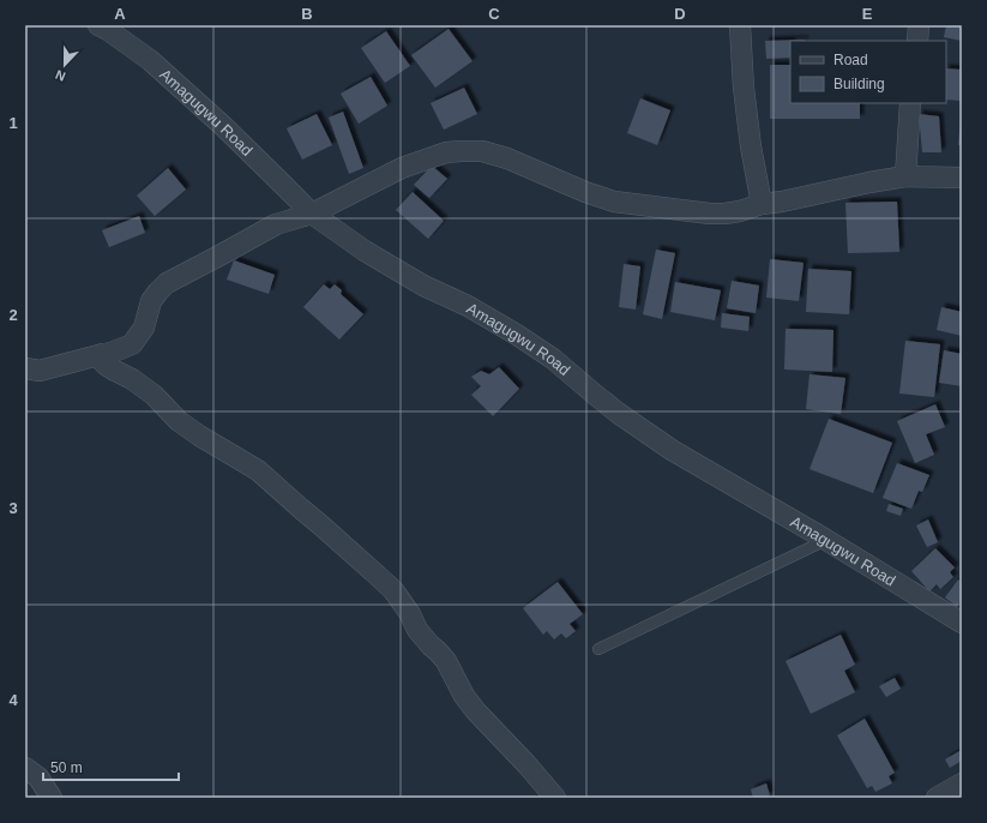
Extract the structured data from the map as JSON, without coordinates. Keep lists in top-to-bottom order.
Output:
{
  "streets": {
    "street": ["Amagugwu Road"]
  },
  "legend": ["Road", "Building"],
  "scale_bar": "50 m",
  "north": "bottom",
  "grid": {
    "columns": [
      "A",
      "B",
      "C",
      "D",
      "E"
    ],
    "rows": [
      "1",
      "2",
      "3",
      "4"
    ]
  }
}
